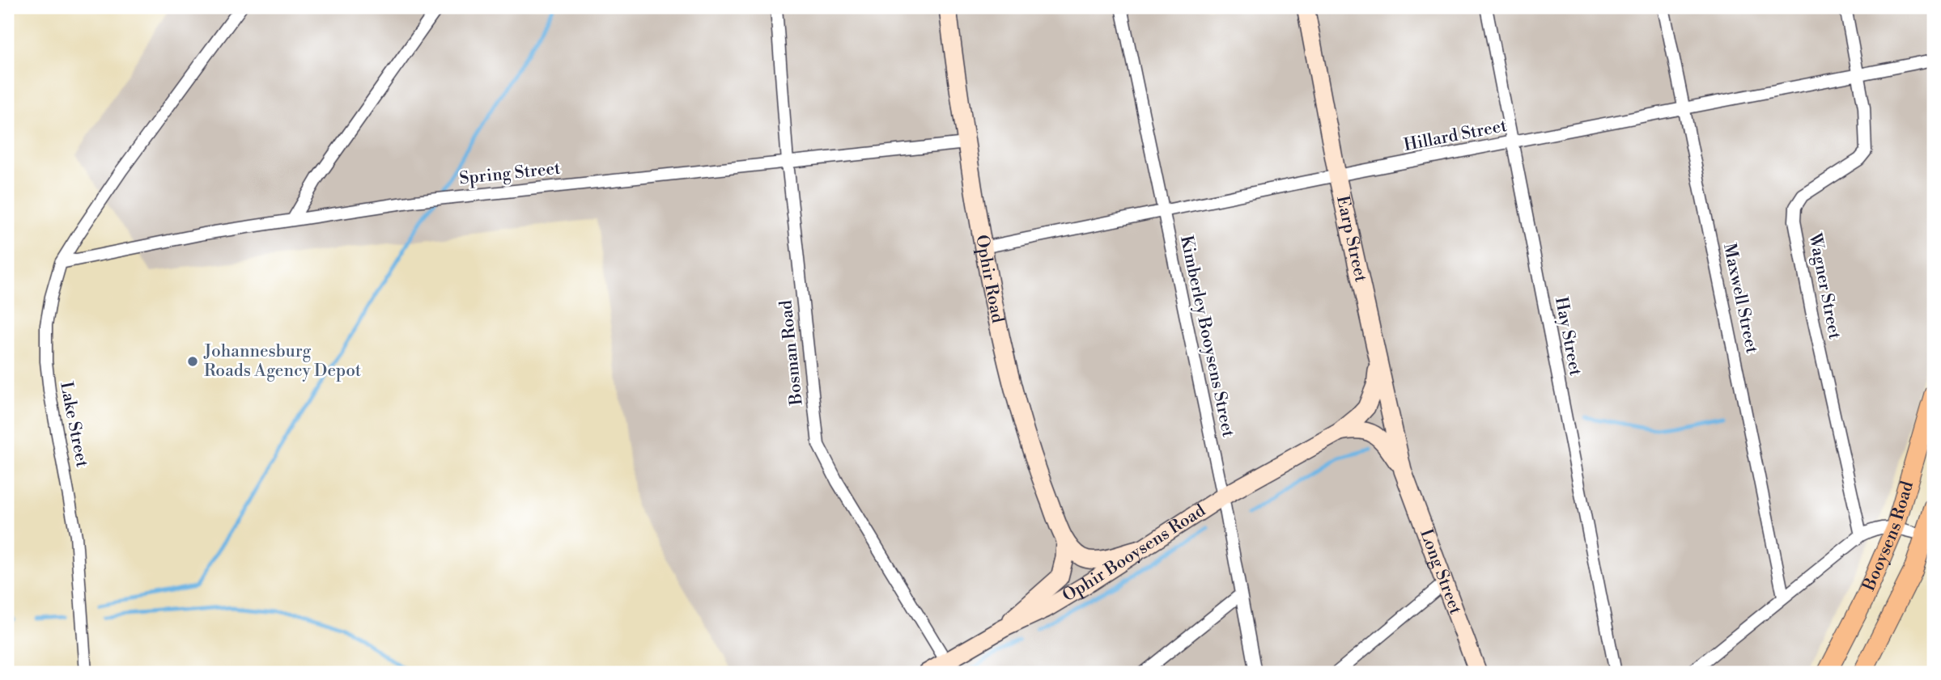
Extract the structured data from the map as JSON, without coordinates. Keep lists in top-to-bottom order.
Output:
{
  "streets": {
    "main road": ["Booysens Road"],
    "street": [
      "Hillard Street",
      "Spring Street",
      "Earp Street",
      "Ophir Road",
      "Wagner Street",
      "Maxwell Street",
      "Kimberley Booysens Street",
      "Hay Street",
      "Bosman Road",
      "Lake Street",
      "Ophir Booysens Road",
      "Long Street"
    ]
  },
  "crossings": [
    ["Hillard Street", "Earp Street"],
    ["Hillard Street", "Ophir Road"],
    ["Hillard Street", "Wagner Street"],
    ["Hillard Street", "Maxwell Street"],
    ["Hillard Street", "Kimberley Booysens Street"],
    ["Hillard Street", "Hay Street"],
    ["Spring Street", "Ophir Road"],
    ["Spring Street", "Bosman Road"],
    ["Spring Street", "Lake Street"],
    ["Earp Street", "Ophir Booysens Road"],
    ["Earp Street", "Long Street"],
    ["Kimberley Booysens Street", "Ophir Booysens Road"],
    ["Bosman Road", "Ophir Booysens Road"]
  ],
  "places": ["Johannesburg Roads Agency Depot"]
}
